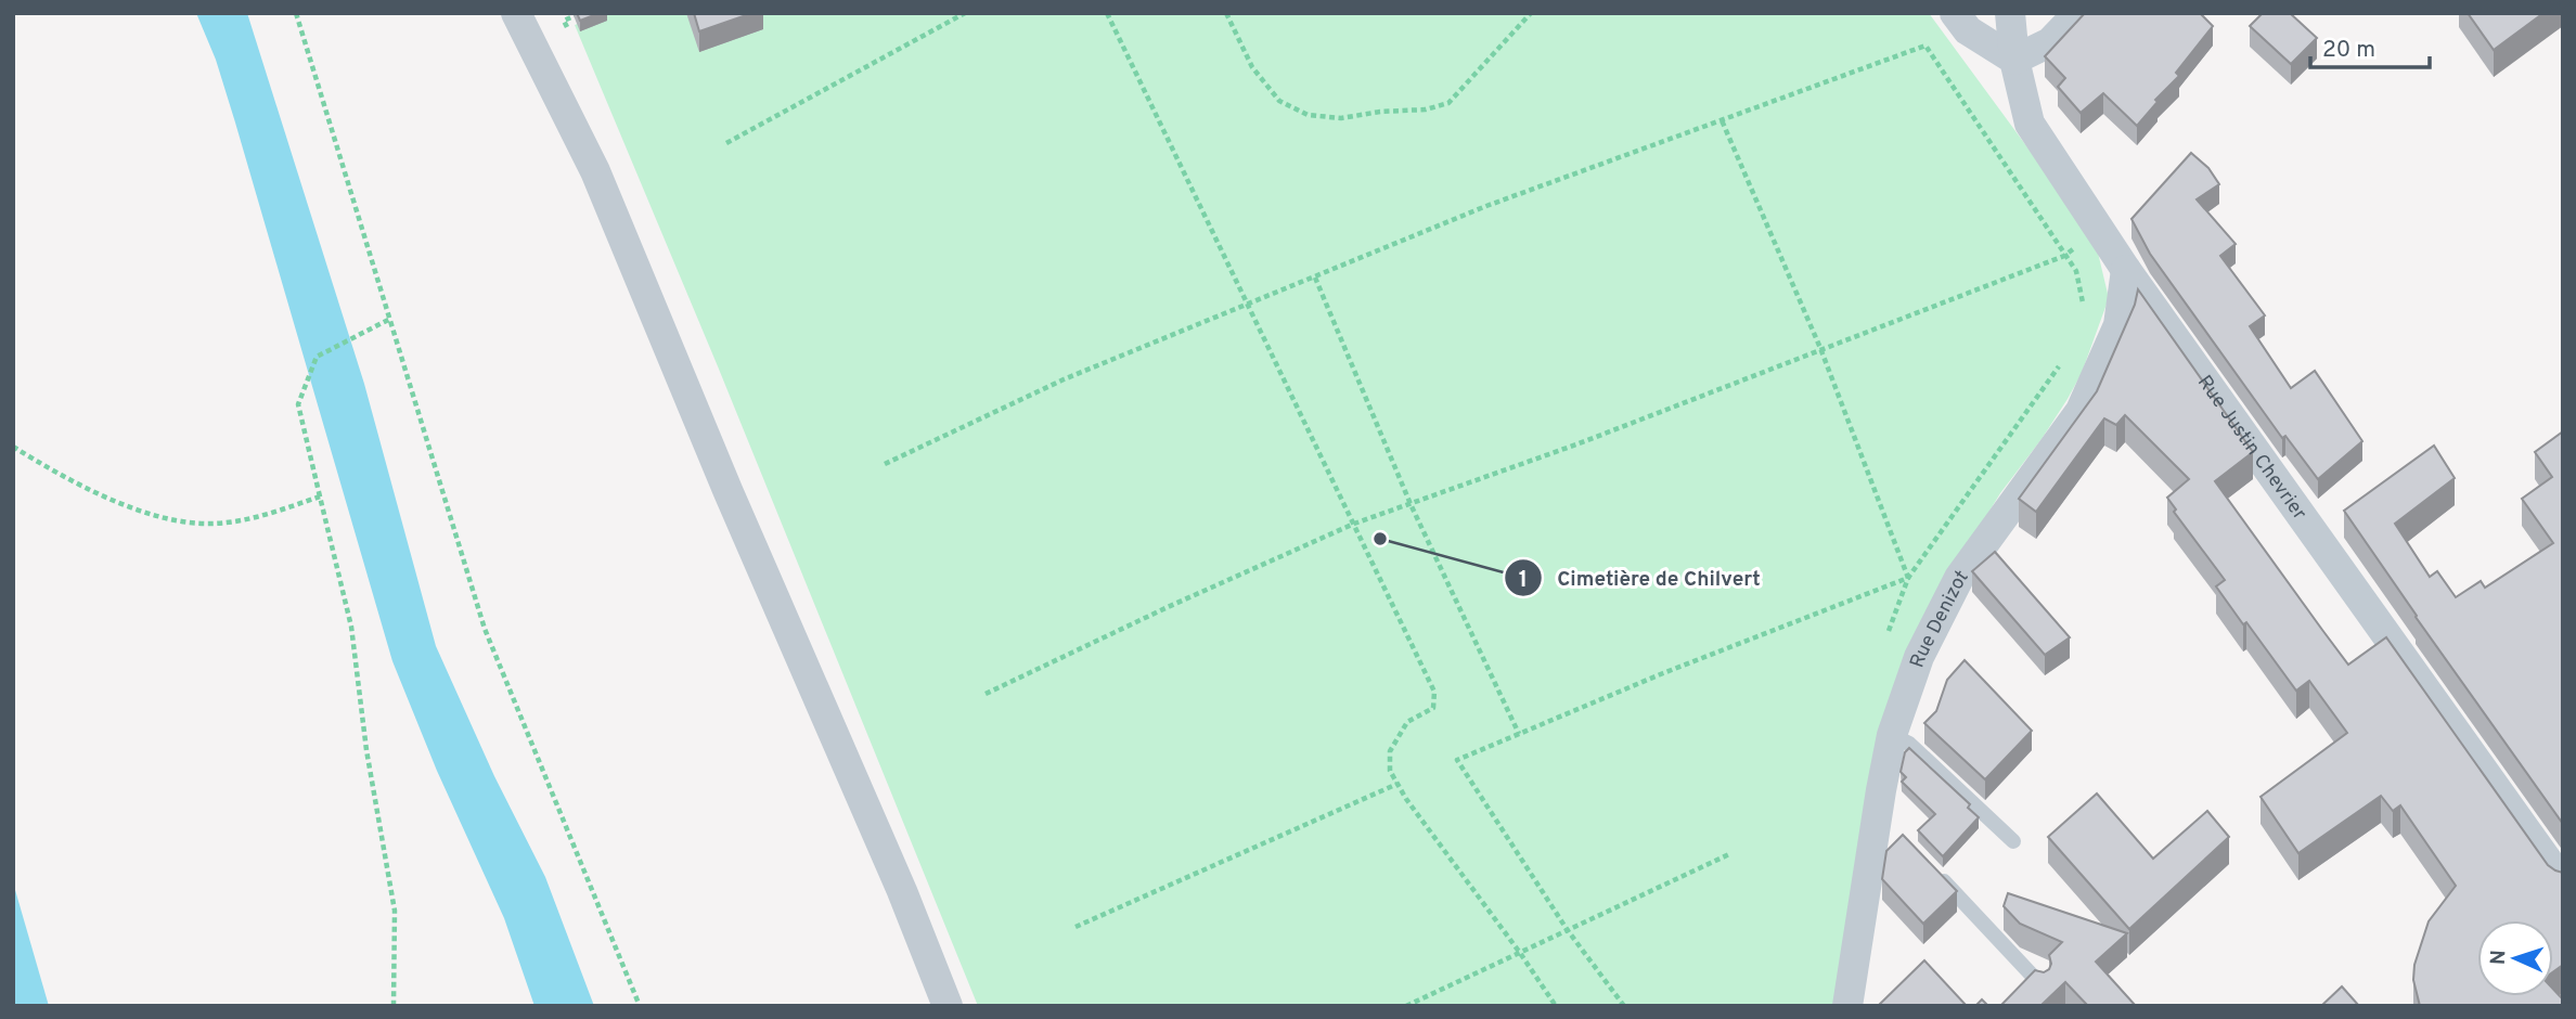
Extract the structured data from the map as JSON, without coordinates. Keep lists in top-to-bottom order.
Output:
{
  "streets": {
    "street": ["Rue Justin Chevrier", "Rue Denizot"]
  },
  "crossings": [
    ["Rue Justin Chevrier", "Rue Denizot"]
  ],
  "places": ["Cimetière de Chilvert"],
  "scale_bar": "20 m",
  "north": "left"
}
